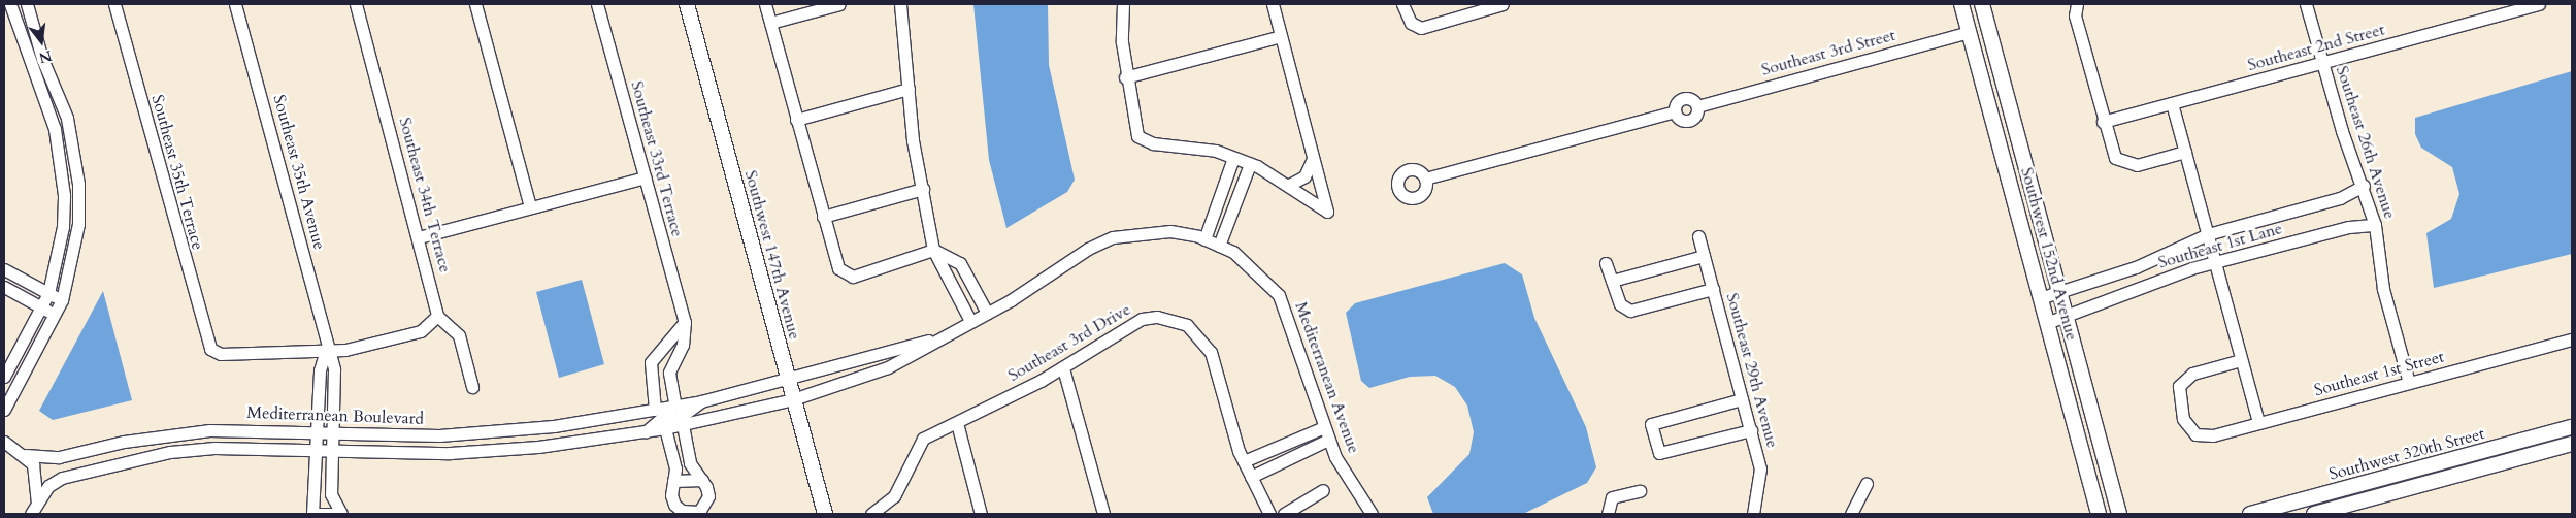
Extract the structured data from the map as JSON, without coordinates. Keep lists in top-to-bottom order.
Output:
{
  "streets": {
    "street": [
      "Southeast 2nd Street",
      "Southeast 3rd Street",
      "Southeast 26th Avenue",
      "Southeast 33rd Terrace",
      "Southeast 35th Terrace",
      "Southeast 35th Avenue",
      "Southeast 34th Terrace",
      "Southeast 1st Lane",
      "Southwest 152nd Avenue",
      "Southwest 147th Avenue",
      "Southeast 3rd Drive",
      "Southeast 29th Avenue",
      "Southeast 1st Street",
      "Mediterranean Avenue",
      "Mediterranean Boulevard",
      "Southwest 320th Street"
    ]
  },
  "crossings": [
    ["Southeast 2nd Street", "Southeast 26th Avenue"],
    ["Southeast 3rd Street", "Southwest 152nd Avenue"],
    ["Southeast 26th Avenue", "Southeast 1st Lane"],
    ["Southeast 26th Avenue", "Southeast 1st Street"],
    ["Southeast 33rd Terrace", "Mediterranean Boulevard"],
    ["Southeast 35th Terrace", "Southeast 35th Avenue"],
    ["Southeast 35th Avenue", "Mediterranean Boulevard"],
    ["Southeast 1st Lane", "Southwest 152nd Avenue"],
    ["Southwest 147th Avenue", "Mediterranean Avenue"],
    ["Southwest 147th Avenue", "Mediterranean Boulevard"],
    ["Mediterranean Avenue", "Mediterranean Boulevard"]
  ],
  "north": "bottom"
}
